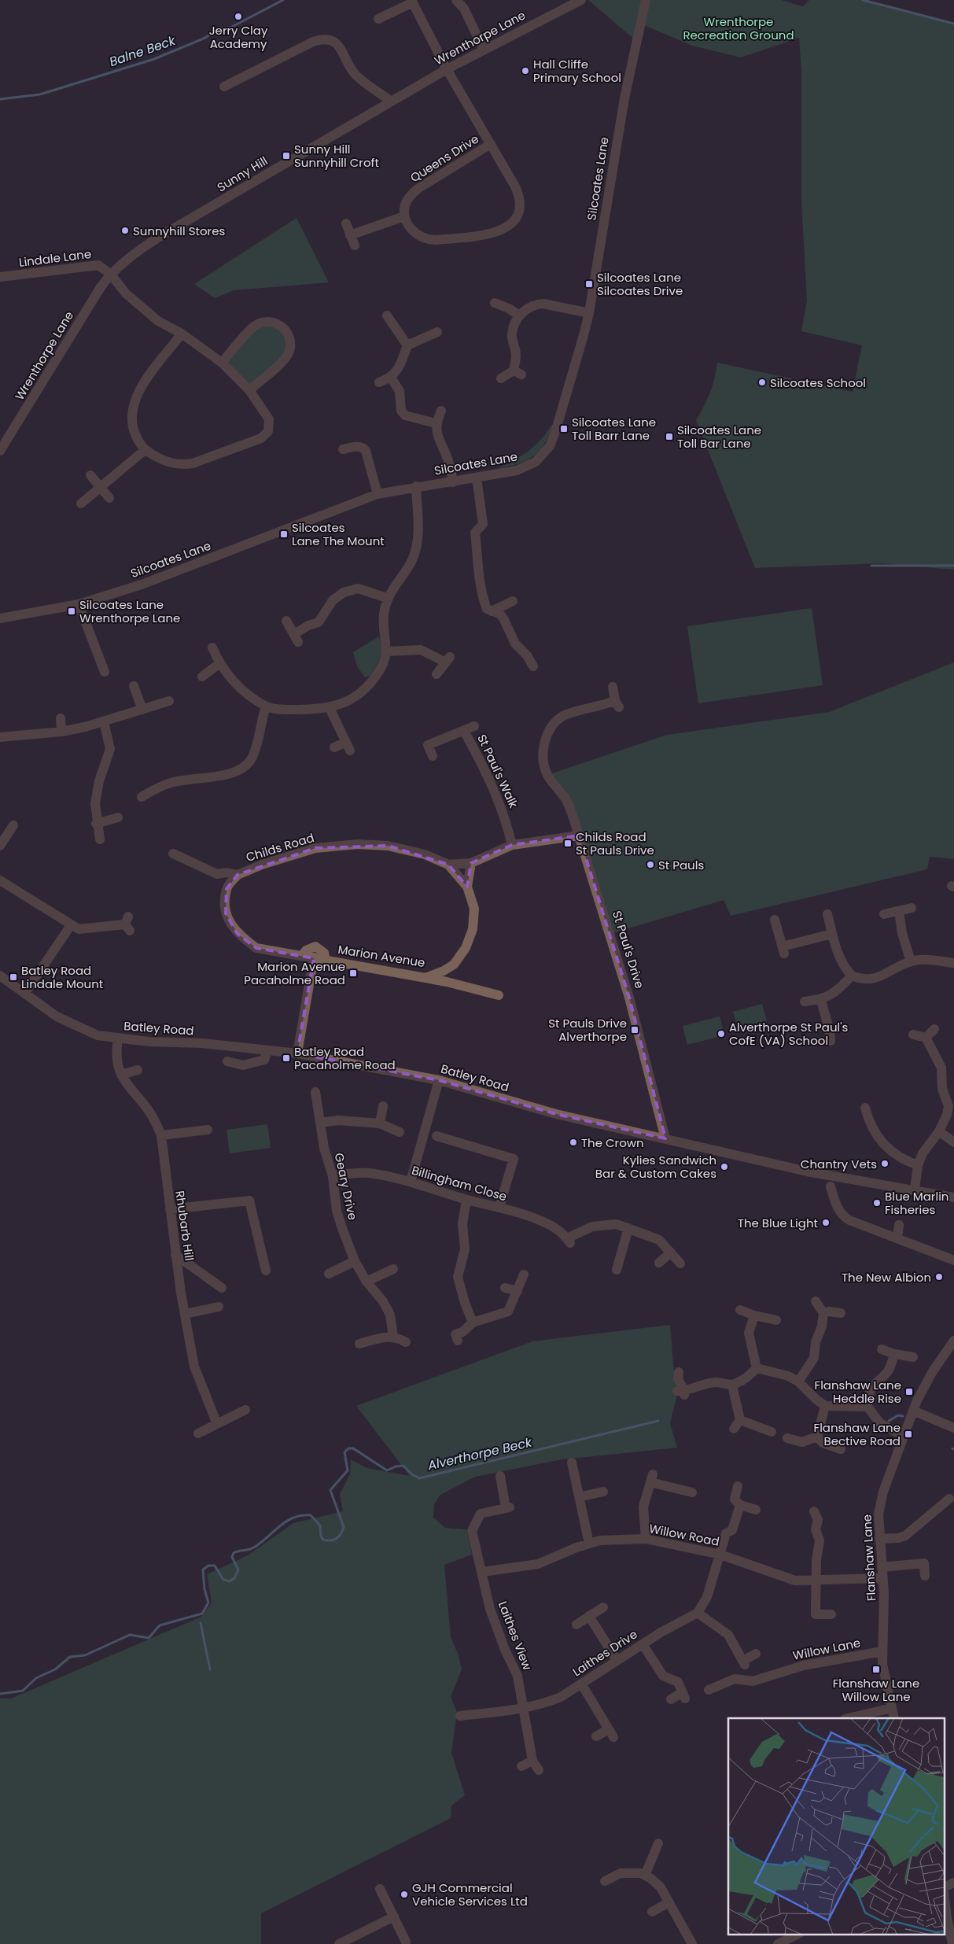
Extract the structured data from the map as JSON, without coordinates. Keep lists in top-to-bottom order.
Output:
{
  "streets": {
    "street": [
      "Wrenthorpe Lane",
      "Queens Drive",
      "Sunny Hill",
      "Silcoates Lane",
      "Lindale Lane",
      "St Paul's Walk",
      "Childs Road",
      "St Paul's Drive",
      "Marion Avenue",
      "Batley Road",
      "Billingham Close",
      "Geary Drive",
      "Rhubarb Hill",
      "Willow Road",
      "Flanshaw Lane",
      "Laithes View",
      "Willow Lane",
      "Laithes Drive"
    ]
  },
  "crossings": [
    ["Wrenthorpe Lane", "Queens Drive"],
    ["Wrenthorpe Lane", "Sunny Hill"],
    ["Wrenthorpe Lane", "Lindale Lane"],
    ["Sunny Hill", "Lindale Lane"],
    ["St Paul's Walk", "Childs Road"],
    ["Childs Road", "Marion Avenue"],
    ["St Paul's Drive", "Batley Road"],
    ["Batley Road", "Rhubarb Hill"],
    ["Billingham Close", "Geary Drive"],
    ["Willow Road", "Flanshaw Lane"],
    ["Willow Road", "Laithes View"],
    ["Flanshaw Lane", "Willow Lane"],
    ["Laithes View", "Laithes Drive"]
  ],
  "water": ["Balne Beck", "Alverthorpe Beck"],
  "parks": ["Wrenthorpe Recreation Ground"],
  "places": {
    "other": [
      "Jerry Clay Academy",
      "Hall Cliffe Primary School",
      "Sunnyhill Stores",
      "Silcoates School",
      "St Pauls",
      "Alverthorpe St Paul's CofE (VA) School",
      "The Crown",
      "Chantry Vets",
      "Kylies Sandwich Bar & Custom Cakes",
      "Blue Marlin Fisheries",
      "The Blue Light",
      "The New Albion",
      "GJH Commercial Vehicle Services Ltd"
    ],
    "transit": [
      "Sunny Hill Sunnyhill Croft",
      "Silcoates Lane Silcoates Drive",
      "Silcoates Lane Toll Barr Lane",
      "Silcoates Lane Toll Bar Lane",
      "Silcoates Lane The Mount",
      "Silcoates Lane Wrenthorpe Lane",
      "Childs Road St Pauls Drive",
      "Marion Avenue Pacaholme Road",
      "Batley Road Lindale Mount",
      "St Pauls Drive Alverthorpe",
      "Batley Road Pacaholme Road",
      "Flanshaw Lane Heddle Rise",
      "Flanshaw Lane Bective Road",
      "Flanshaw Lane Willow Lane"
    ]
  }
}
